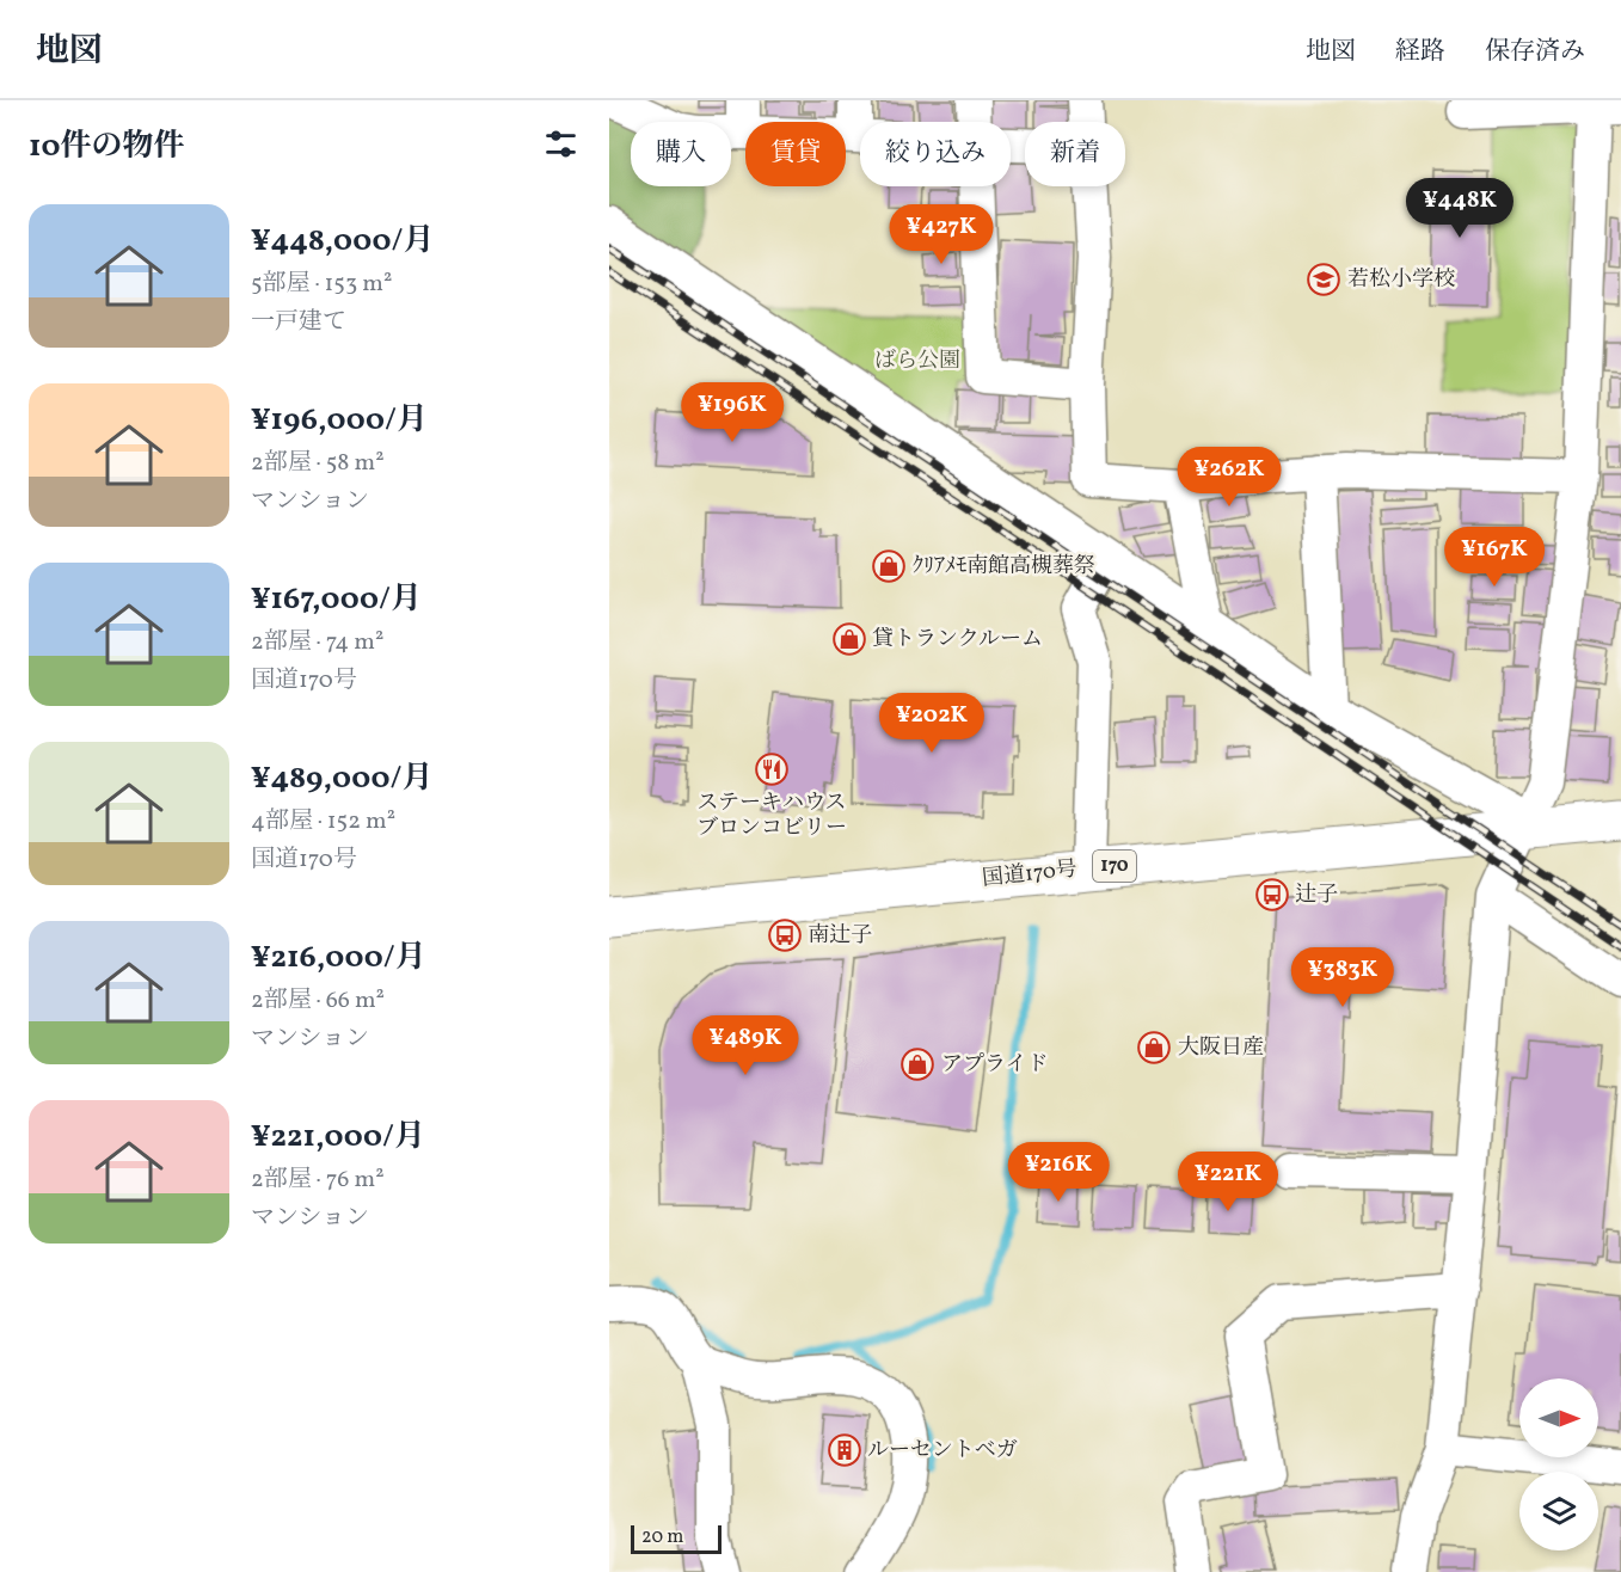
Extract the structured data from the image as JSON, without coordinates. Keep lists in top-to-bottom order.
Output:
{
  "streets": {
    "highway": ["170", "国道170号"]
  },
  "parks": ["ばら公園"],
  "places": {
    "school or university": ["若松小学校"],
    "shop": [
      "ｸﾘｱﾒﾓ南館高槻葬祭",
      "貸トランクルーム",
      "大阪日産",
      "アプライド"
    ],
    "restaurant": ["ステーキハウス ブロンコビリー"],
    "bus stop": ["辻子", "南辻子"],
    "building": ["ルーセントベガ"]
  },
  "scale_bar": "20 m",
  "north": "right",
  "page": {
    "header": "地図",
    "nav": ["地図", "経路", "保存済み"],
    "heading": "10件の物件",
    "chip": [
      "購入",
      "賃貸",
      "絞り込み",
      "新着"
    ],
    "price": [
      "¥448K",
      "¥427K",
      "¥196K",
      "¥262K",
      "¥167K",
      "¥202K",
      "¥383K",
      "¥489K",
      "¥216K",
      "¥221K"
    ],
    "list": [
      {
        "name": "¥448,000/月",
        "note": "5部屋 · 153 m² · 一戸建て"
      },
      {
        "name": "¥196,000/月",
        "note": "2部屋 · 58 m² · マンション"
      },
      {
        "name": "¥167,000/月",
        "note": "2部屋 · 74 m² · 国道170号"
      },
      {
        "name": "¥489,000/月",
        "note": "4部屋 · 152 m² · 国道170号"
      },
      {
        "name": "¥216,000/月",
        "note": "2部屋 · 66 m² · マンション"
      },
      {
        "name": "¥221,000/月",
        "note": "2部屋 · 76 m² · マンション"
      }
    ],
    "scale": "20 m"
  }
}
